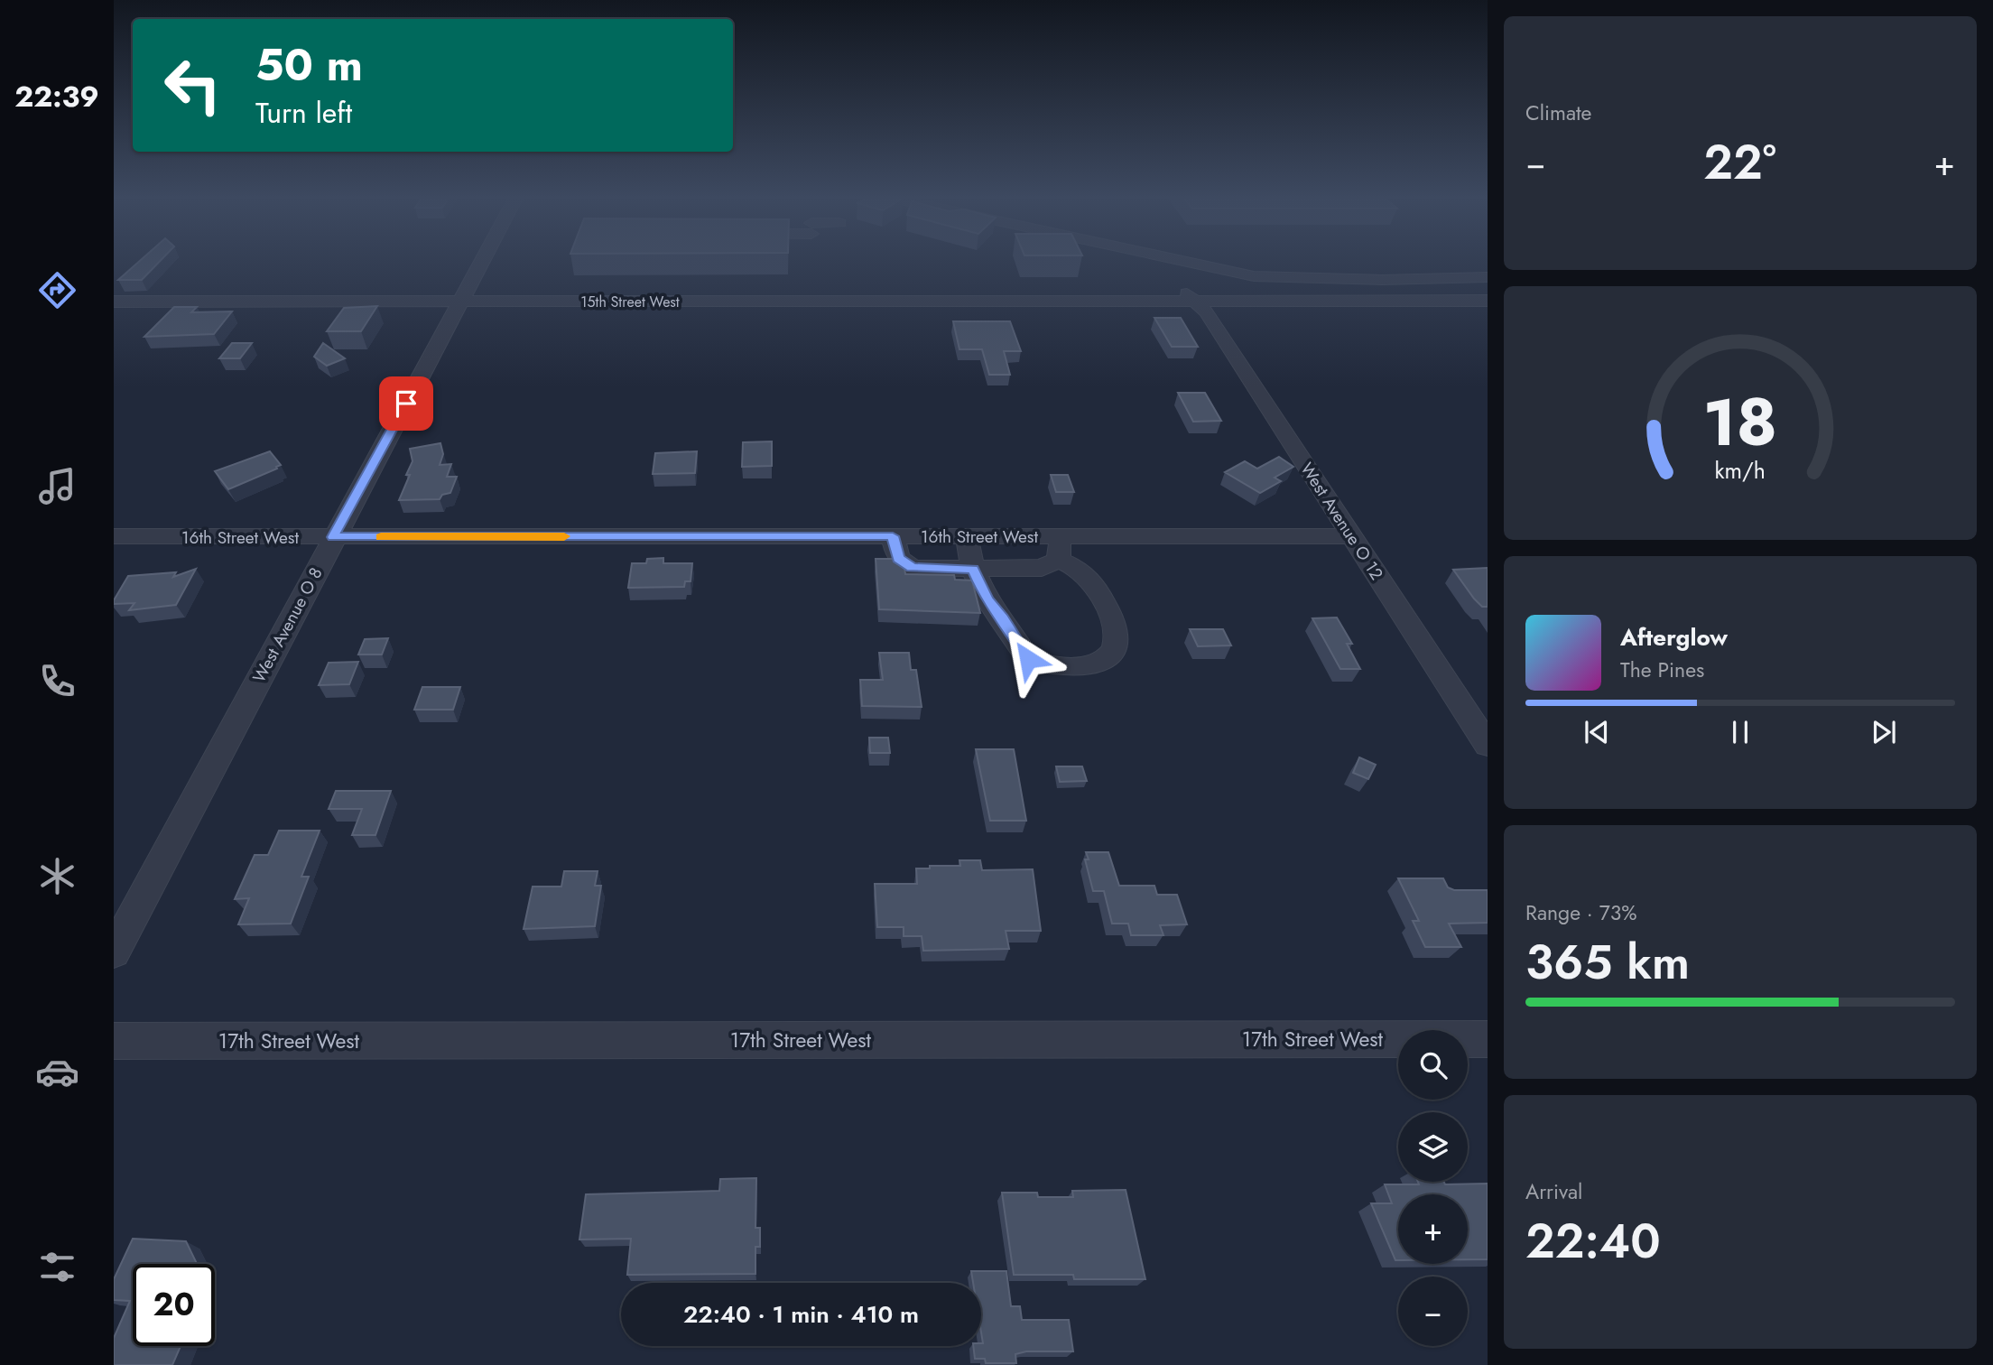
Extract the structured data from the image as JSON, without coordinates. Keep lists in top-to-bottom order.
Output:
{
  "streets": {
    "street": [
      "15th Street West",
      "West Avenue O 12",
      "16th Street West",
      "West Avenue O 8",
      "17th Street West"
    ]
  },
  "crossings": [
    ["15th Street West", "West Avenue O 12"],
    ["15th Street West", "West Avenue O 8"],
    ["West Avenue O 12", "16th Street West"],
    ["16th Street West", "West Avenue O 8"]
  ],
  "page": {
    "tabs": "22:39",
    "tile": [
      "Climate",
      ["Range · 73%", "365 km"],
      ["Arrival", "22:40"]
    ],
    "turn": ["50 m", "Turn left"],
    "heat": ["−", "22°", "+"],
    "song": ["Afterglow", "The Pines"],
    "map_buttons": ["+", "−"],
    "limit": "20",
    "trip": "22:40 · 1 min · 410 m",
    "gauge": ["18", "km/h"]
  }
}
